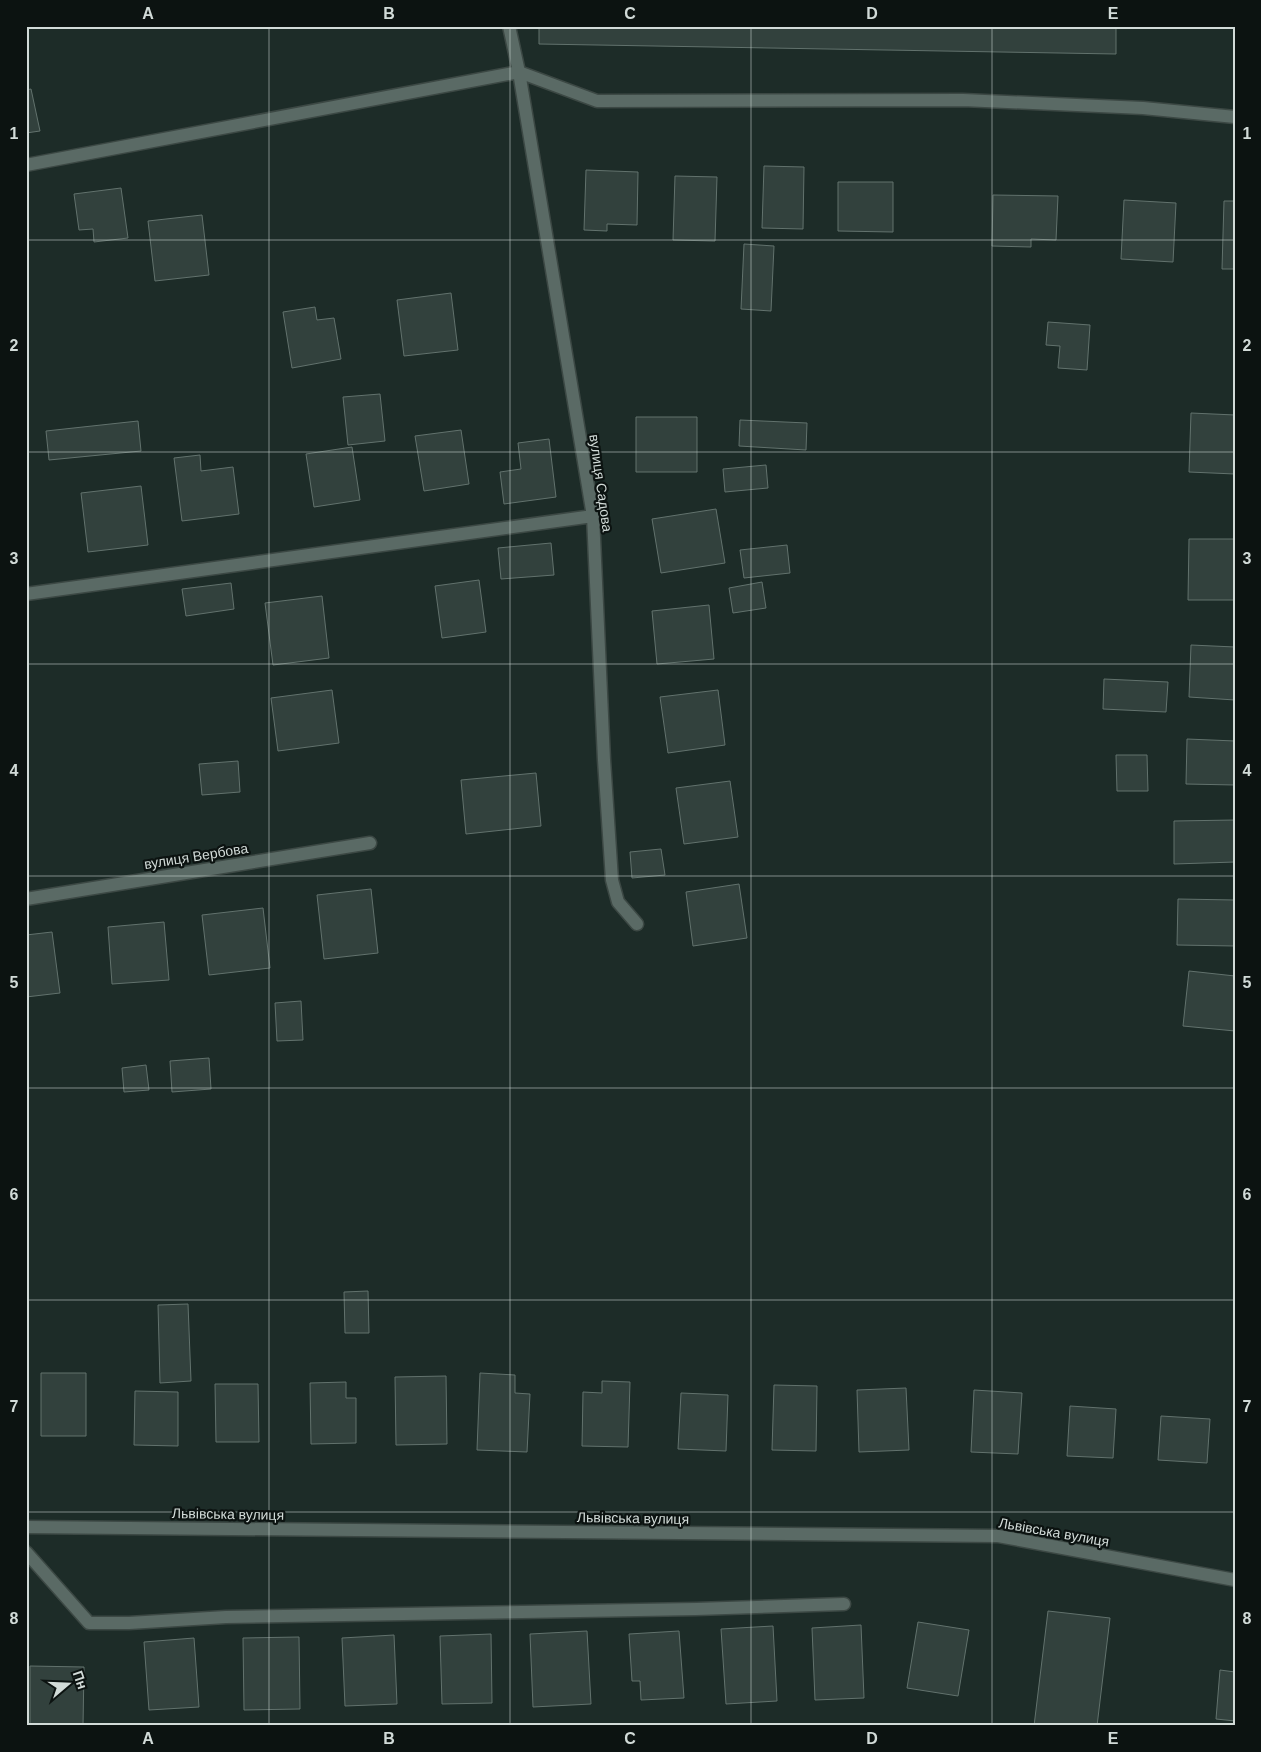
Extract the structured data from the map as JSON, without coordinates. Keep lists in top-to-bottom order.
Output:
{
  "streets": {
    "street": ["вулиця Садова", "вулиця Вербова", "Львівська вулиця"]
  },
  "north": "right",
  "grid": {
    "columns": [
      "A",
      "B",
      "C",
      "D",
      "E"
    ],
    "rows": [
      "1",
      "2",
      "3",
      "4",
      "5",
      "6",
      "7",
      "8"
    ]
  }
}
